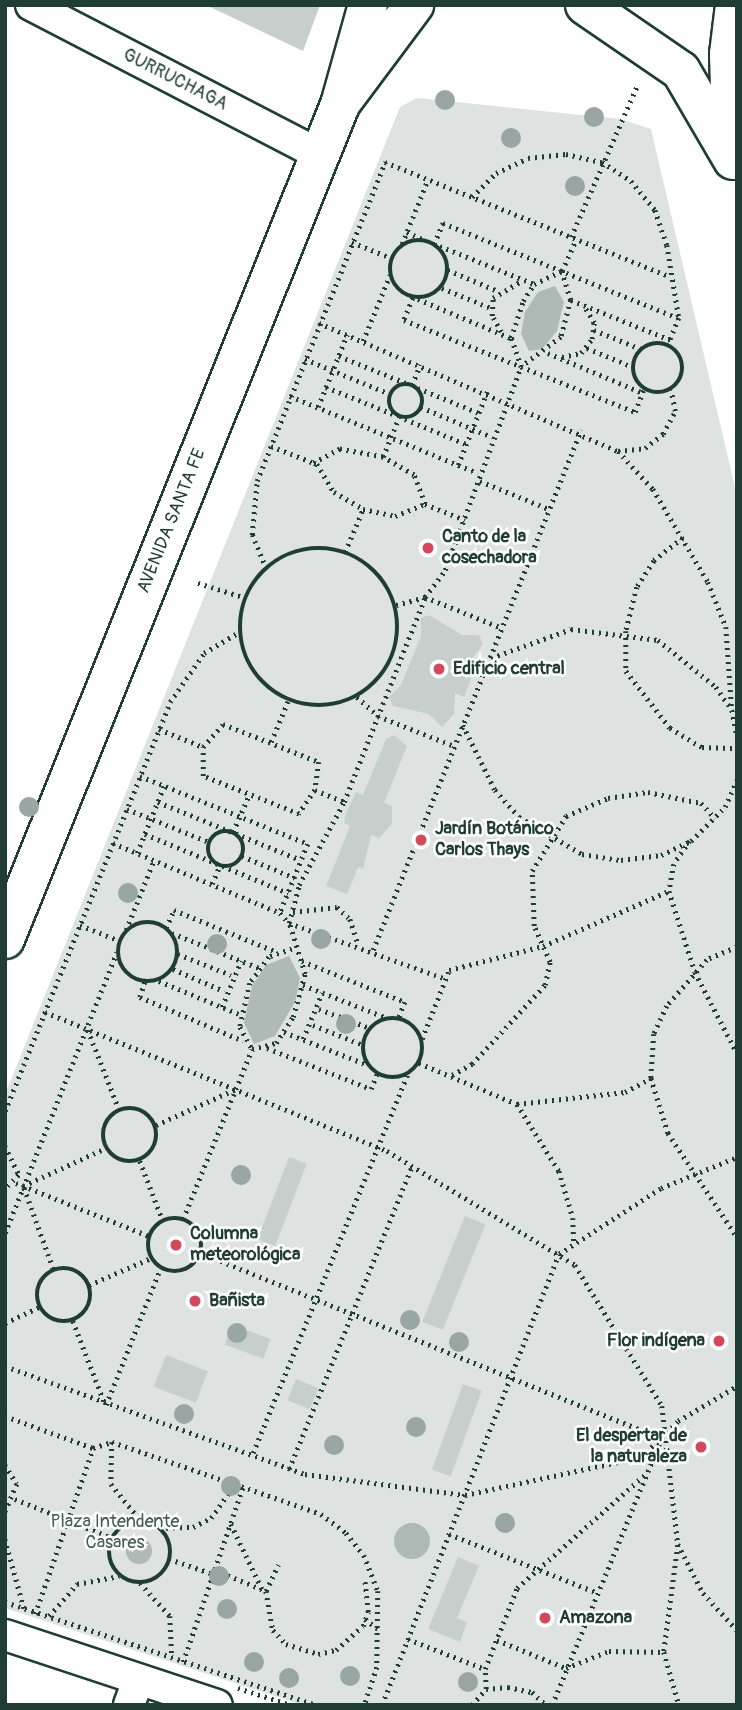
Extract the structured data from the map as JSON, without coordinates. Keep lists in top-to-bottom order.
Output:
{
  "streets": {
    "main road": ["AVENIDA SANTA FE"],
    "street": ["GURRUCHAGA"]
  },
  "crossings": [
    ["GURRUCHAGA", "AVENIDA SANTA FE"]
  ],
  "parks": ["Plaza Intendente Casares"],
  "places": [
    "Canto de la cosechadora",
    "Edificio central",
    "Jardín Botánico Carlos Thays",
    "Columna meteorológica",
    "Bañista",
    "Flor indígena",
    "El despertar de la naturaleza",
    "Amazona"
  ]
}
